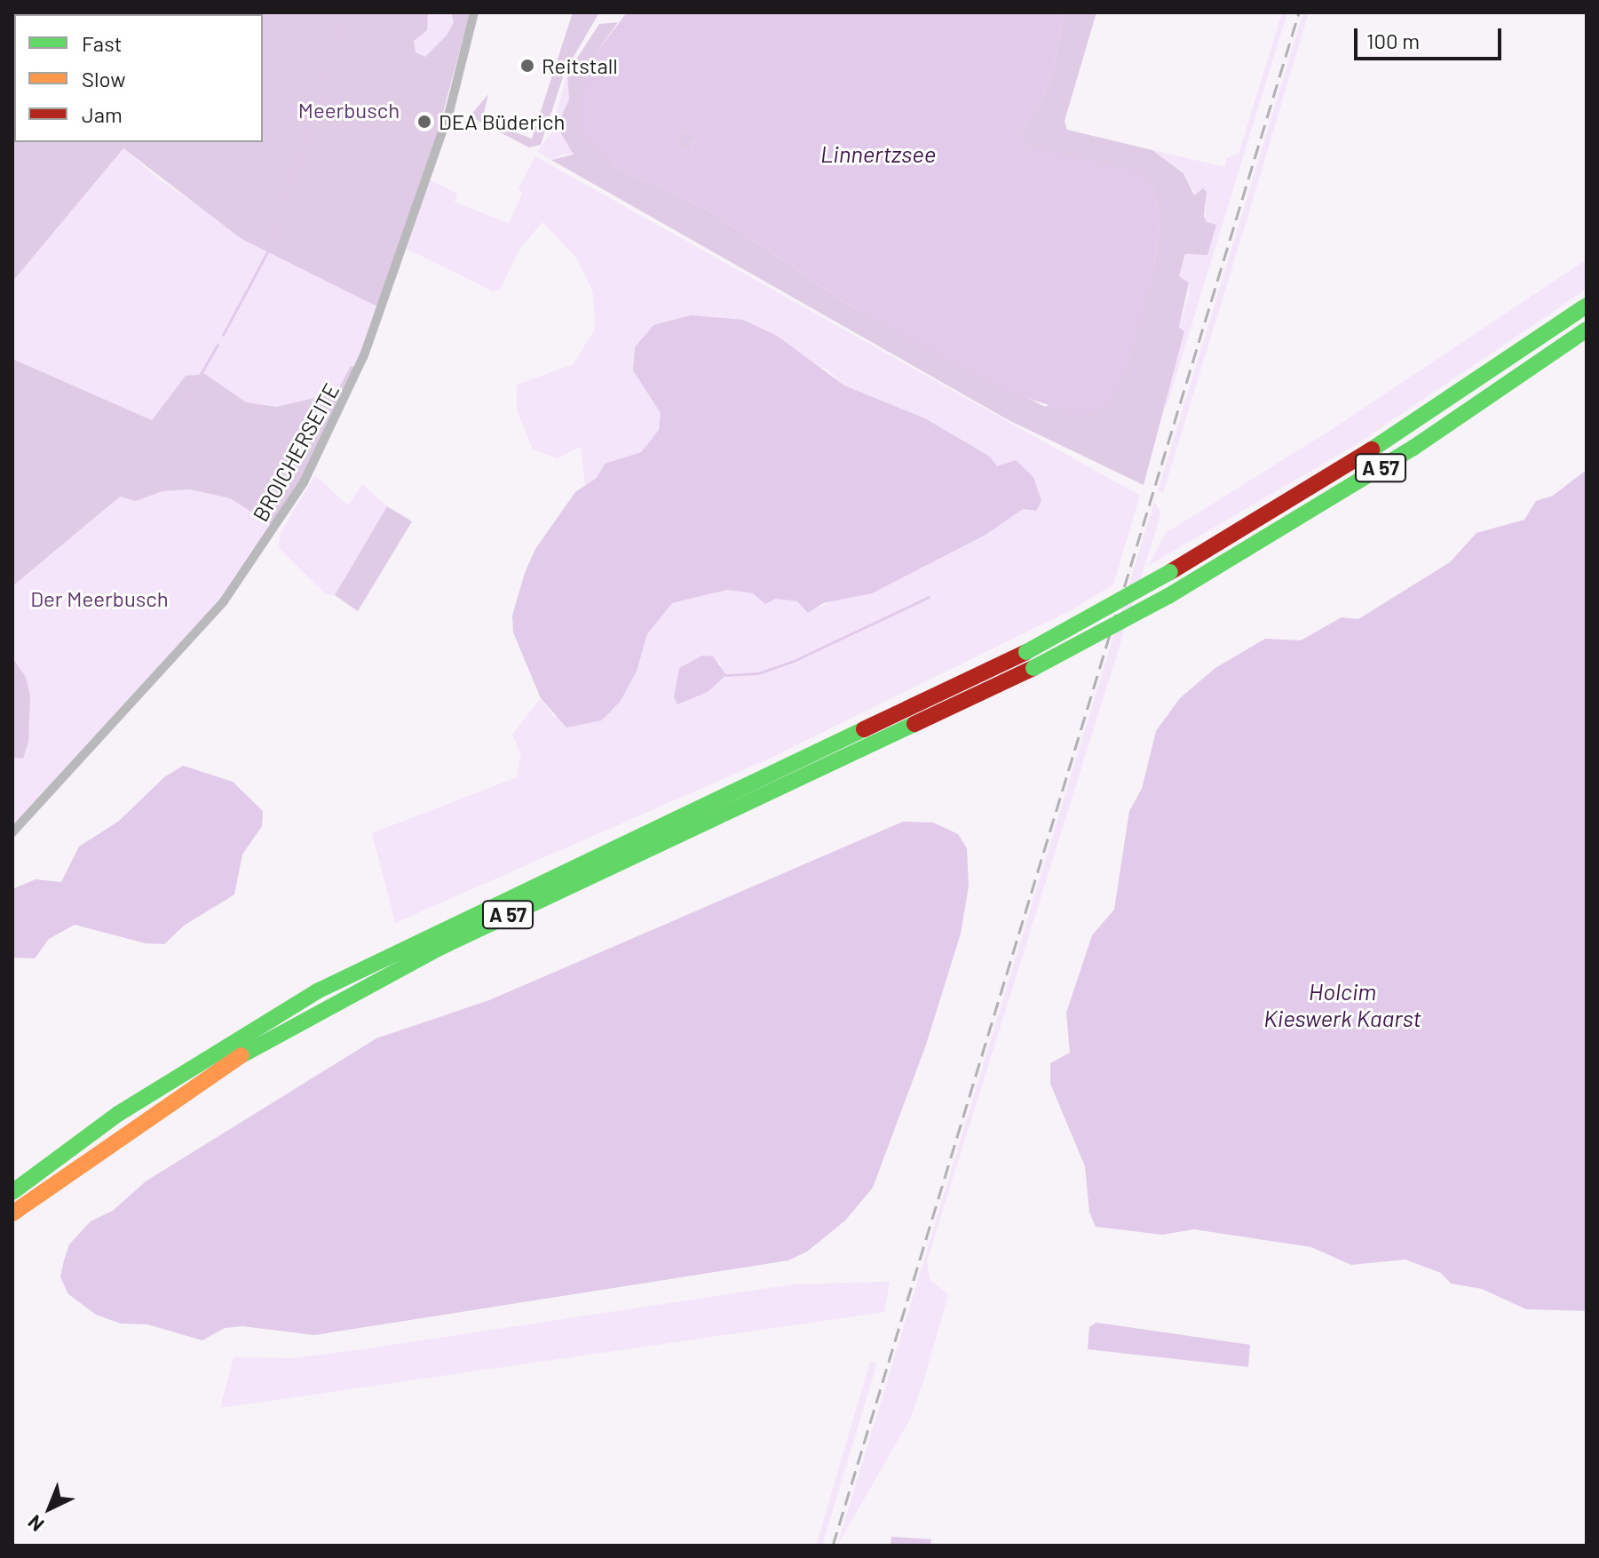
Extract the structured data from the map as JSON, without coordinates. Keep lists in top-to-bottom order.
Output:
{
  "streets": {
    "highway": ["A 57"],
    "street": ["BROICHERSEITE"]
  },
  "water": ["Linnertzsee", "Holcim Kieswerk Kaarst"],
  "parks": ["Meerbusch", "Der Meerbusch"],
  "places": ["Reitstall", "DEA Büderich"],
  "legend": ["Fast", "Slow", "Jam"],
  "scale_bar": "100 m",
  "north": "bottom left"
}
